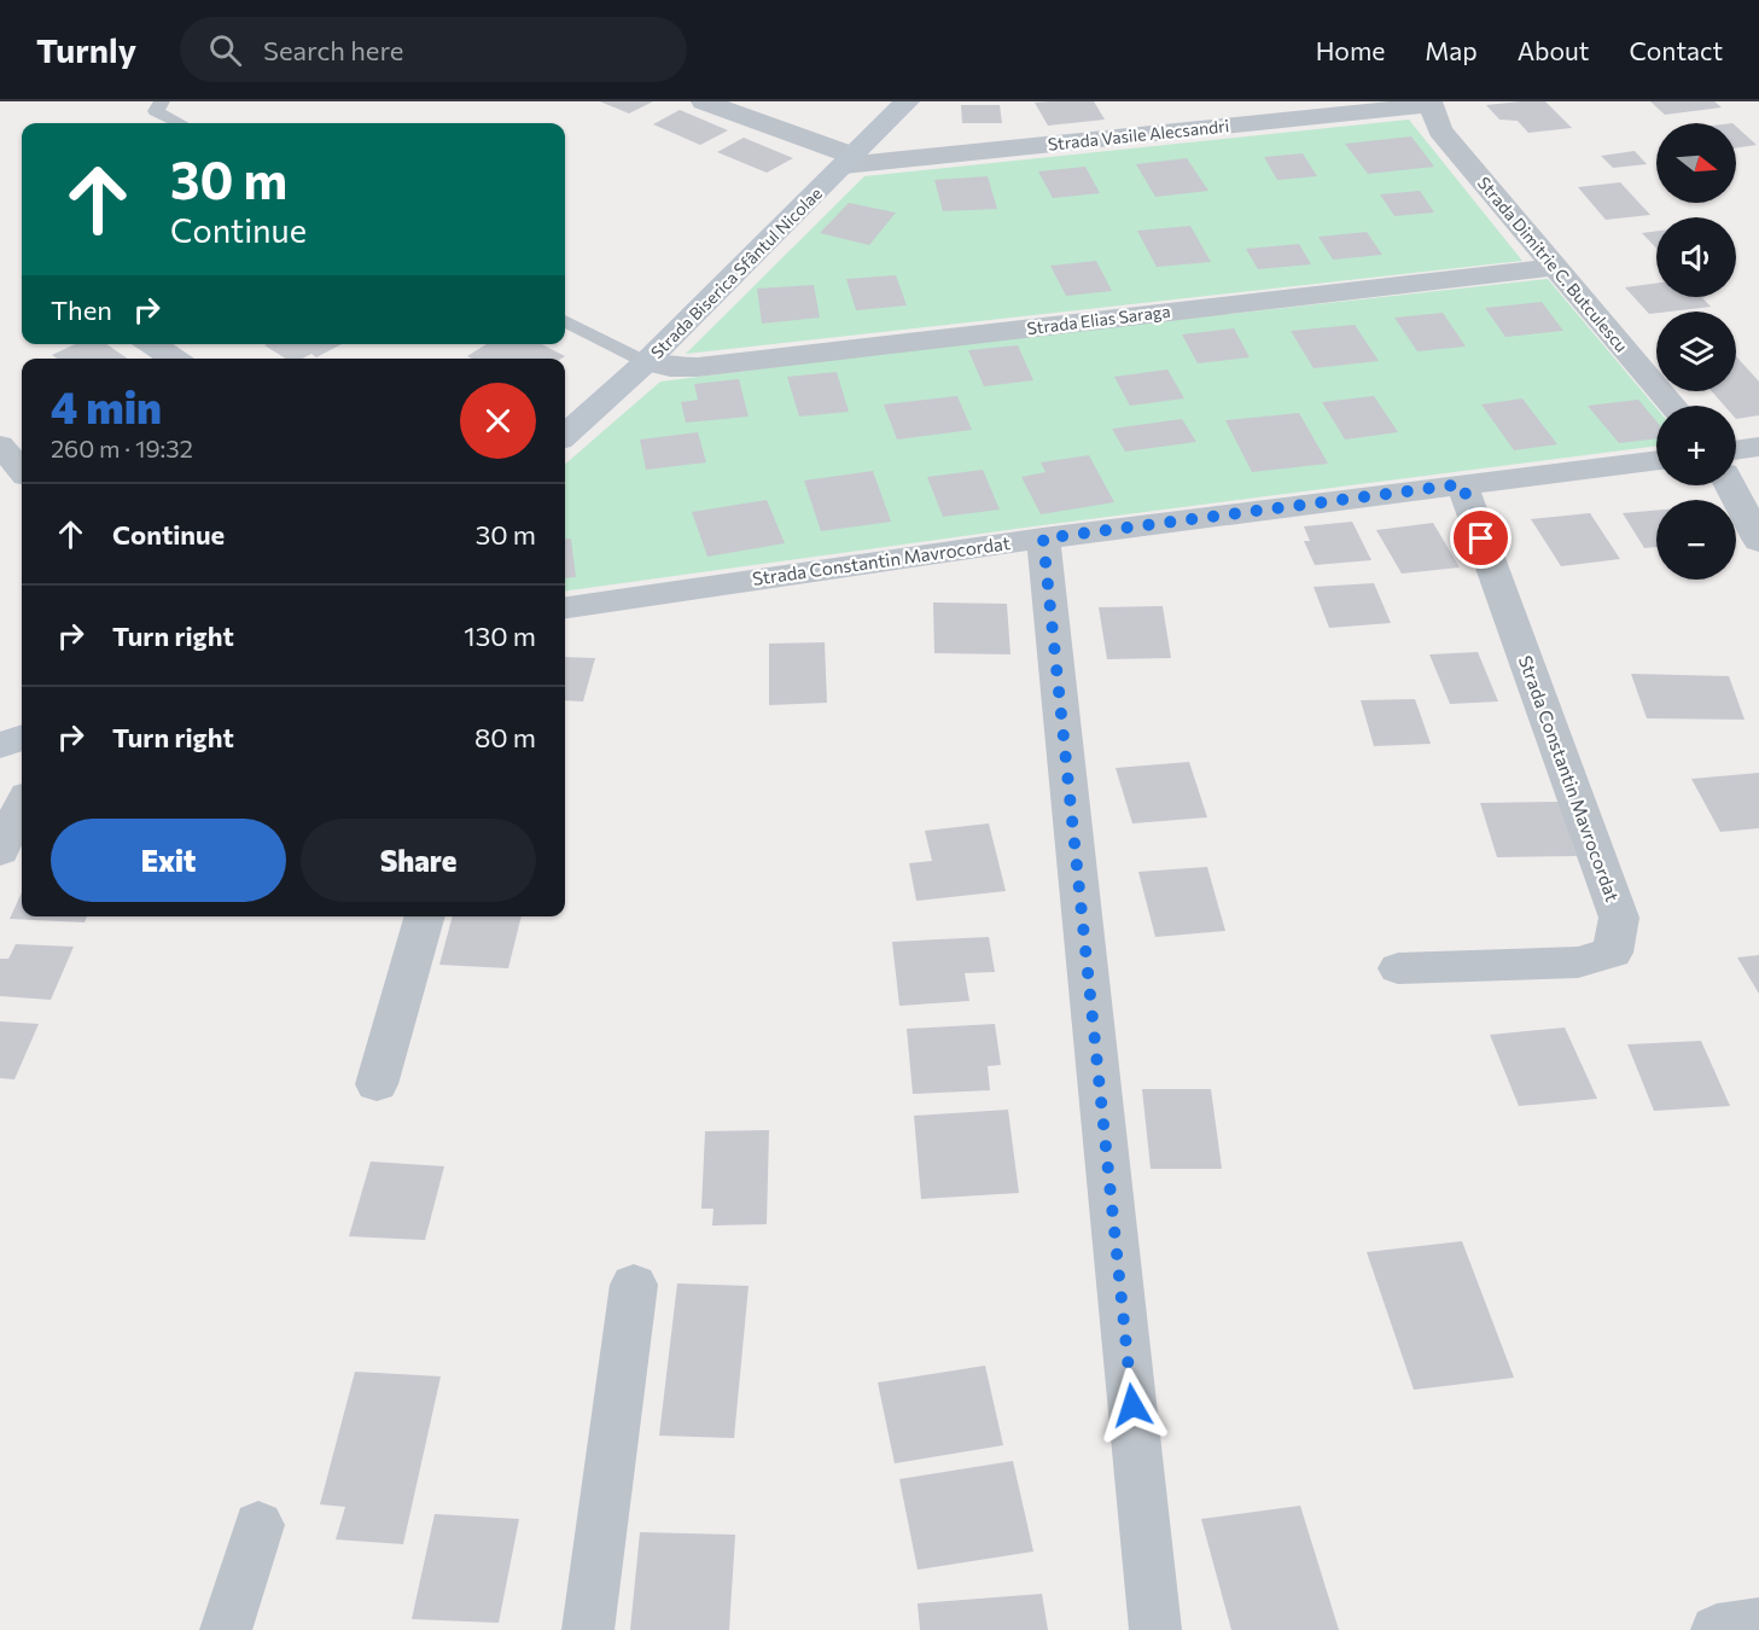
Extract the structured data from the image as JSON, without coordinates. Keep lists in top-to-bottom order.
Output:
{
  "streets": {
    "street": [
      "Strada Vasile Alecsandri",
      "Strada Dimitrie C. Butculescu",
      "Strada Biserica Sfântul Nicolae",
      "Strada Elias Saraga",
      "Strada Constantin Mavrocordat"
    ]
  },
  "crossings": [
    ["Strada Vasile Alecsandri", "Strada Dimitrie C. Butculescu"],
    ["Strada Vasile Alecsandri", "Strada Biserica Sfântul Nicolae"],
    ["Strada Dimitrie C. Butculescu", "Strada Elias Saraga"],
    ["Strada Biserica Sfântul Nicolae", "Strada Elias Saraga"]
  ],
  "north": "right",
  "page": {
    "header": "Turnly",
    "search": "Search here",
    "nav": [
      "Home",
      "Map",
      "About",
      "Contact"
    ],
    "map_buttons": ["+", "−"],
    "turn": ["30 m", "Continue"],
    "then": "Then",
    "heading": ["4 min", "260 m · 19:32"],
    "list": [
      {
        "name": "Continue",
        "value": "30 m"
      },
      {
        "name": "Turn right",
        "value": "130 m"
      },
      {
        "name": "Turn right",
        "value": "80 m"
      }
    ],
    "buttons": ["Exit", "Share"]
  }
}
